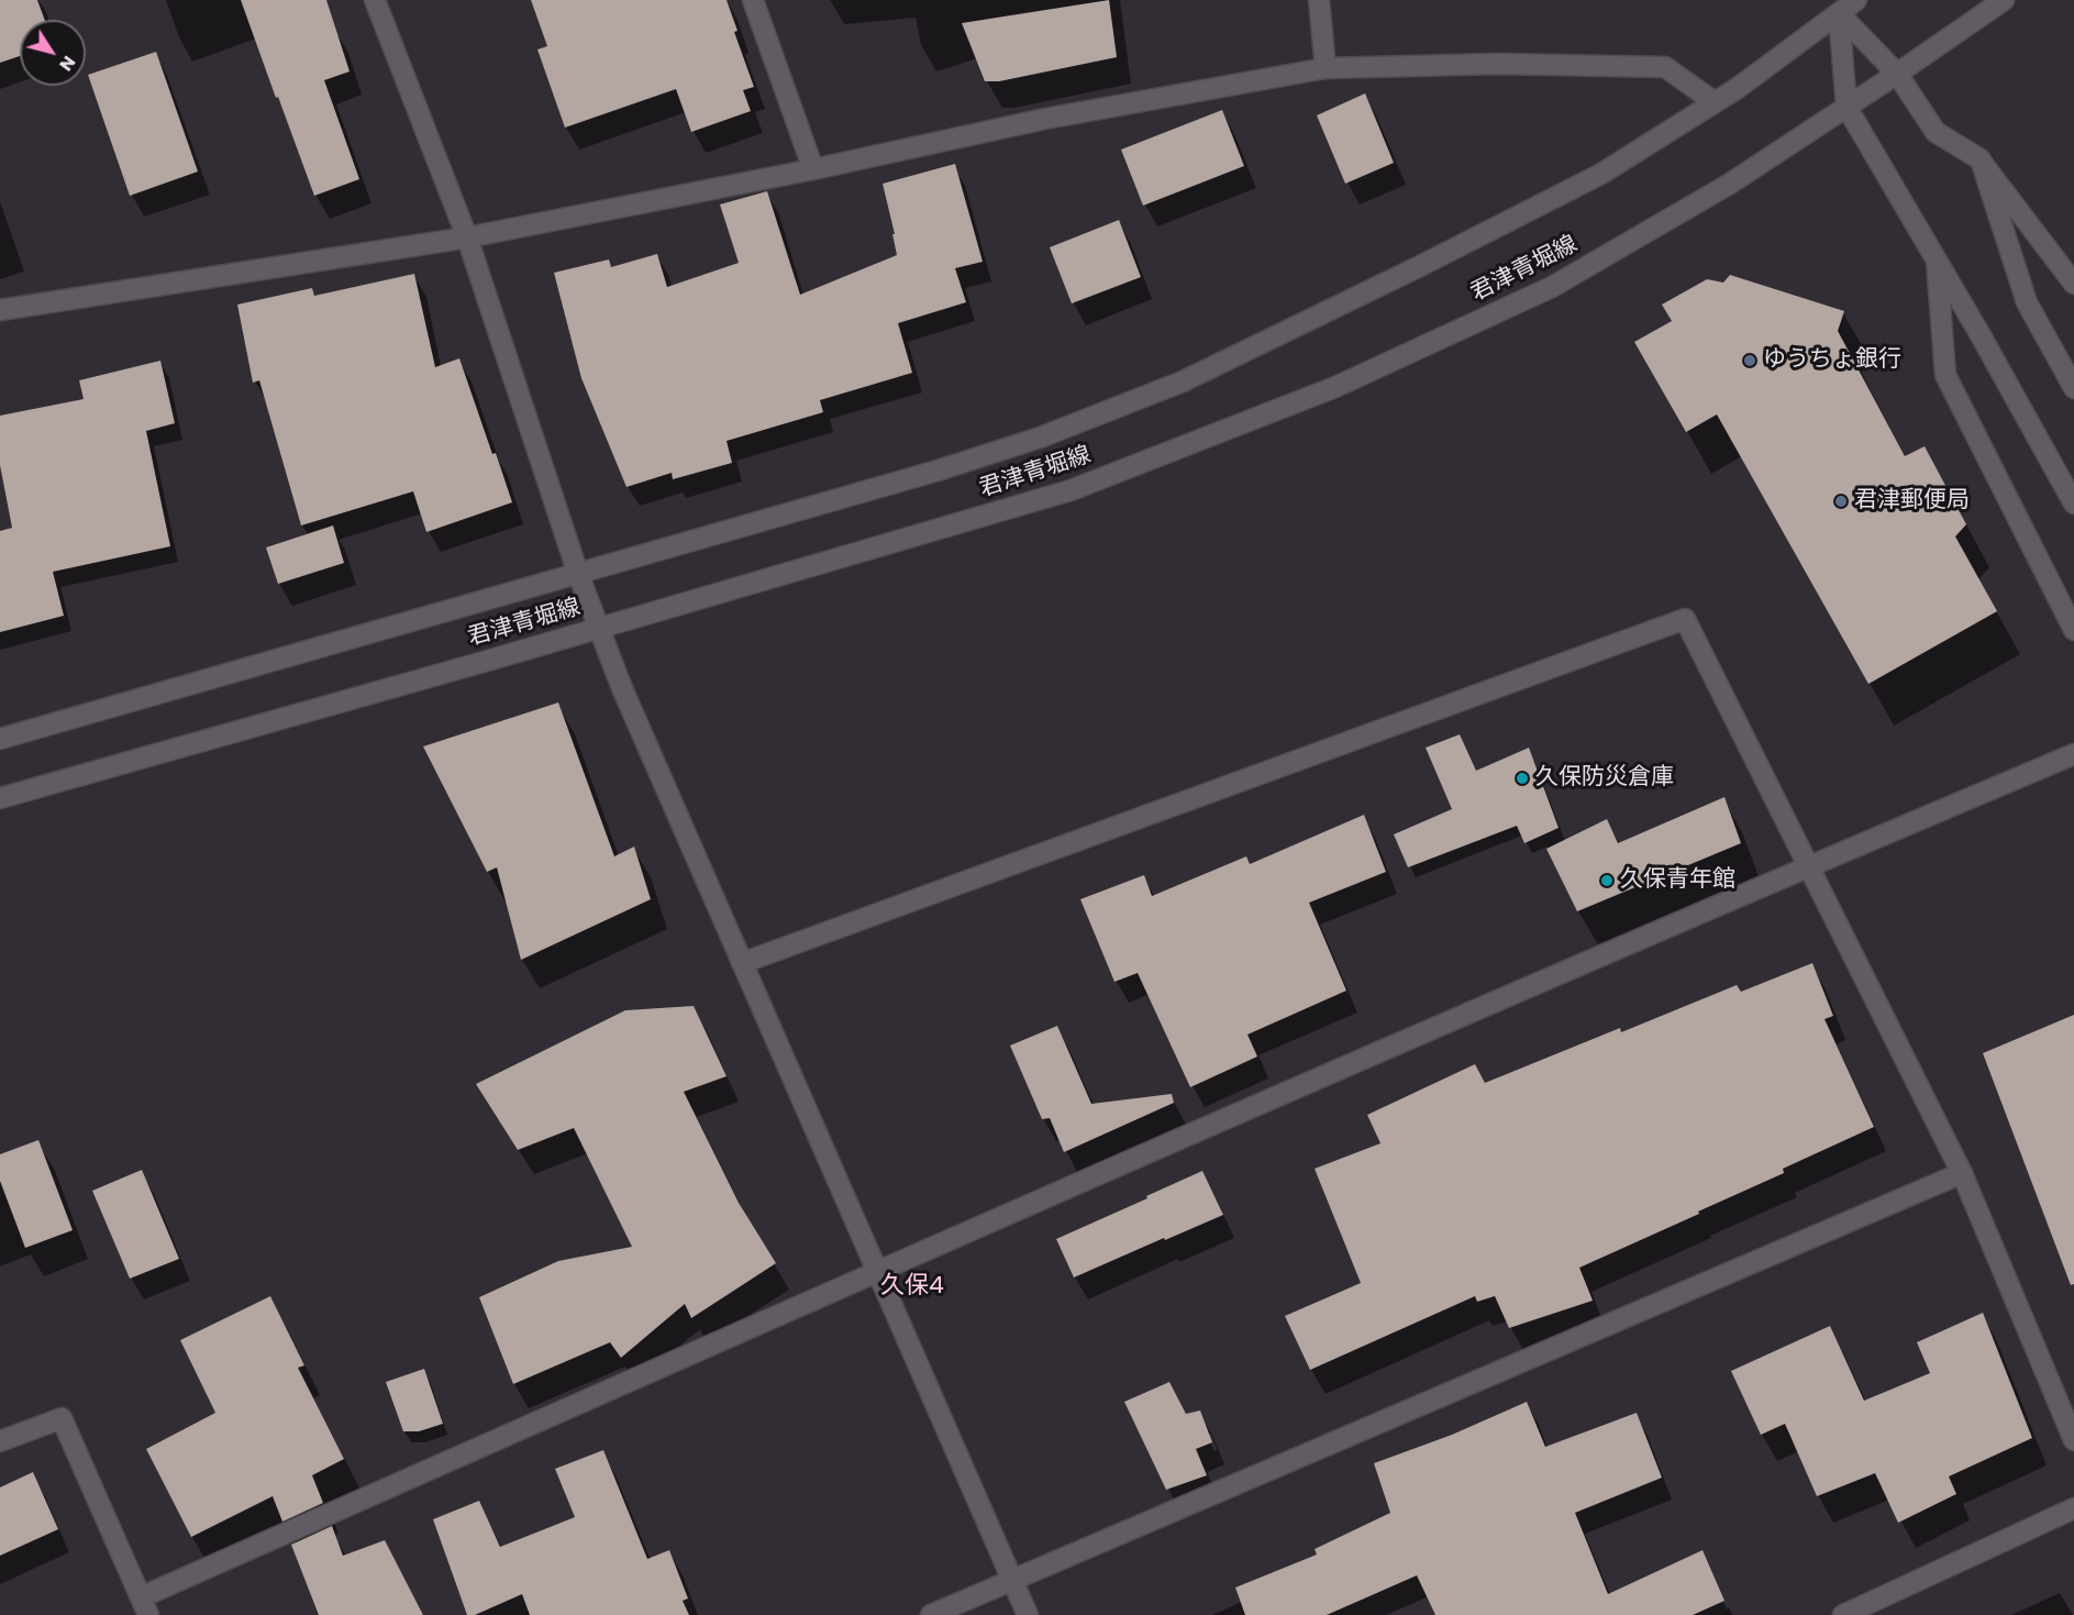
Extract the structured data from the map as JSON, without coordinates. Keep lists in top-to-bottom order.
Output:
{
  "streets": {
    "street": ["君津青堀線"]
  },
  "districts": ["久保4"],
  "places": [
    "ゆうちょ銀行",
    "君津郵便局",
    "久保防災倉庫",
    "久保青年館"
  ],
  "north": "bottom right"
}
